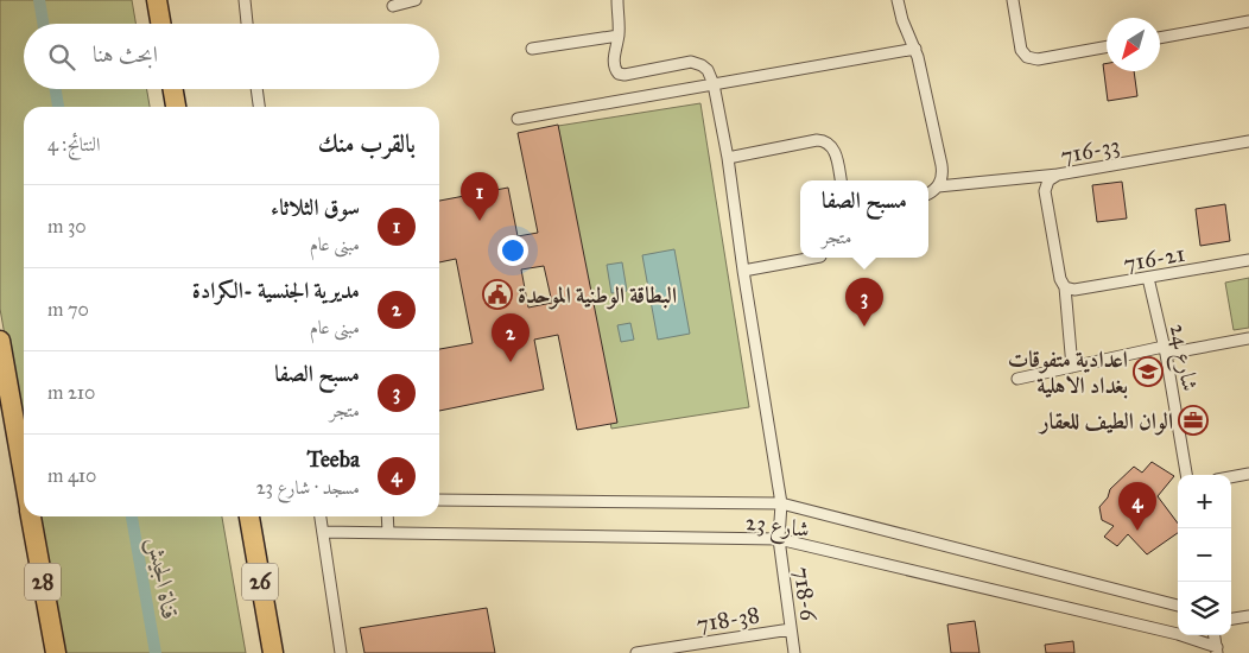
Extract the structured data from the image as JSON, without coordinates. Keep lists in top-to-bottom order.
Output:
{
  "streets": {
    "highway": ["28", "26"],
    "street": [
      "716-33",
      "716-21",
      "شارع 24",
      "شارع 23",
      "718-6",
      "718-38"
    ]
  },
  "crossings": [
    ["716-33", "716-21"],
    ["716-21", "شارع 24"],
    ["شارع 23", "718-6"],
    ["718-6", "718-38"]
  ],
  "water": ["قناة الجيش"],
  "places": {
    "public building": ["البطاقة الوطنية الموحدة"],
    "school or university": ["اعدادية متفوقات بغداد الاهلية"],
    "office": ["الوان الطيف للعقار"]
  },
  "north": "bottom left",
  "page": {
    "search": "ابحث هنا",
    "heading": ["بالقرب منك", "النتائج: 4"],
    "pins": [
      "1",
      "3",
      "2",
      "4"
    ],
    "popup": ["مسبح الصفا", "متجر"],
    "list": [
      {
        "mark": "1",
        "name": "سوق الثلاثاء",
        "note": "مبنى عام",
        "value": "30 m"
      },
      {
        "mark": "2",
        "name": "مديرية الجنسية -الكرادة",
        "note": "مبنى عام",
        "value": "70 m"
      },
      {
        "mark": "3",
        "name": "مسبح الصفا",
        "note": "متجر",
        "value": "210 m"
      },
      {
        "mark": "4",
        "name": "Teeba",
        "note": "مسجد · شارع 23",
        "value": "410 m"
      }
    ],
    "map_buttons": ["+", "−"]
  }
}
